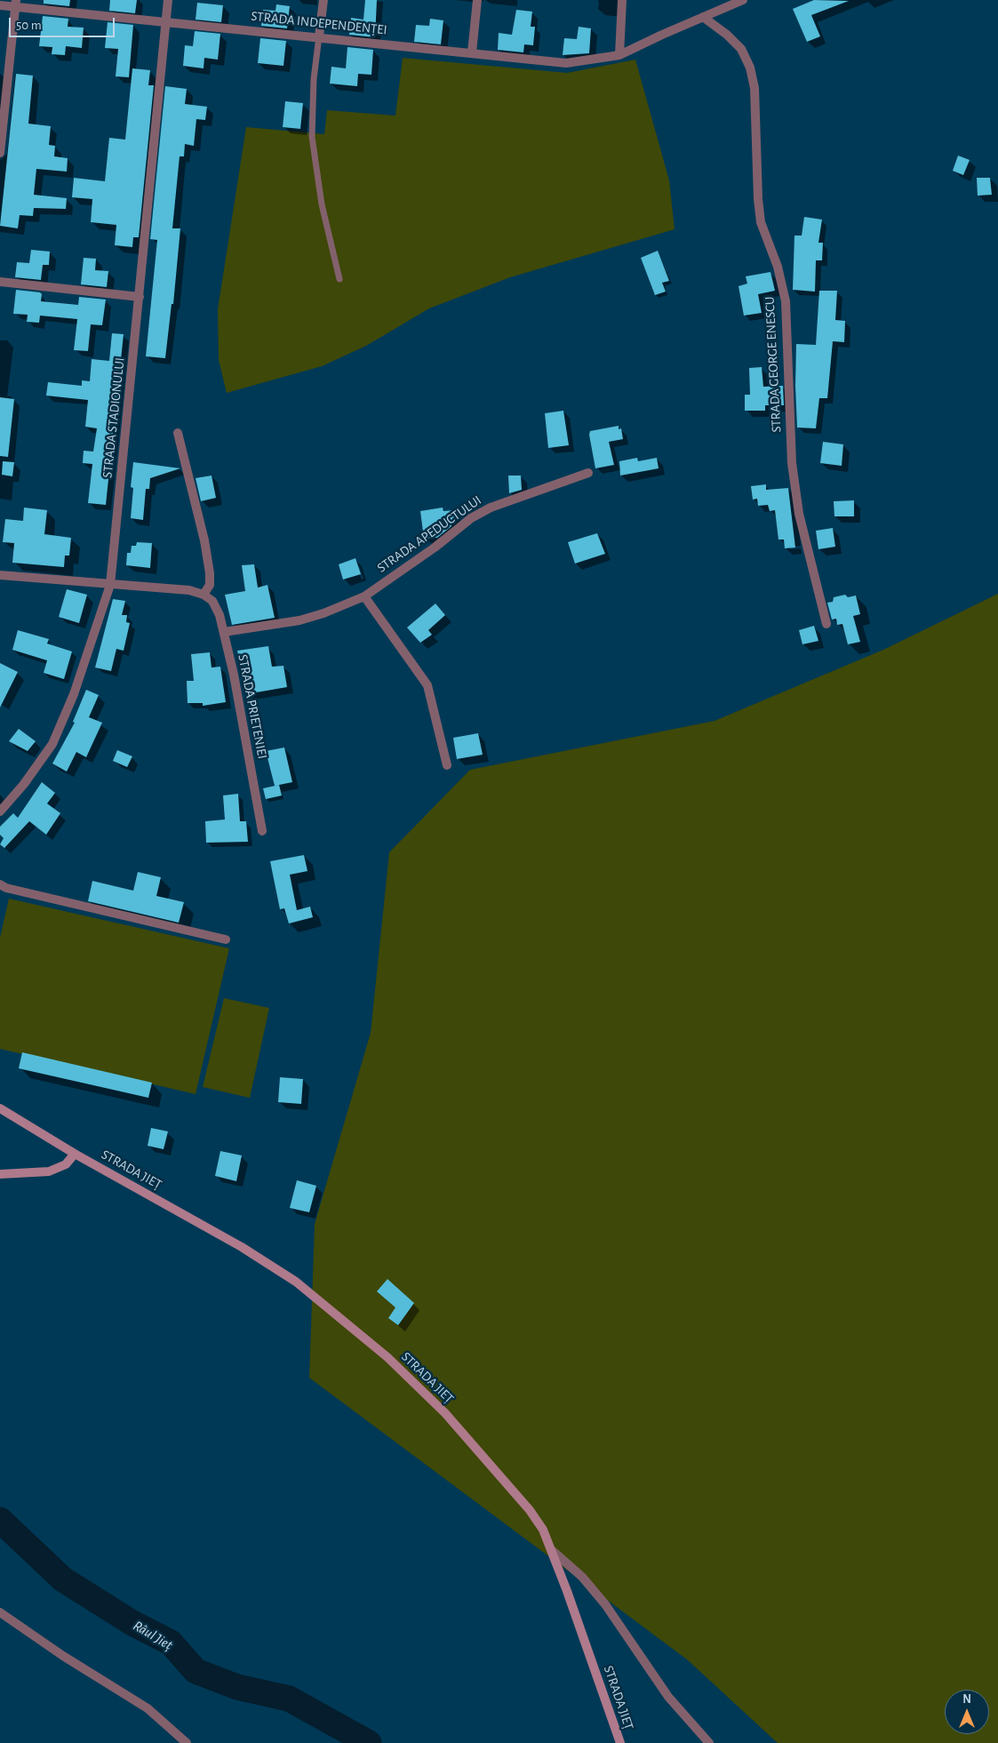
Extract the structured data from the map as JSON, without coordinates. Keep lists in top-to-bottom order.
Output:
{
  "streets": {
    "main road": ["STRADA JIEȚ"],
    "street": [
      "STRADA INDEPENDENȚEI",
      "STRADA GEORGE ENESCU",
      "STRADA STADIONULUI",
      "STRADA APEDUCTULUI",
      "STRADA PRIETENIEI"
    ]
  },
  "crossings": [
    ["STRADA INDEPENDENȚEI", "STRADA GEORGE ENESCU"],
    ["STRADA INDEPENDENȚEI", "STRADA STADIONULUI"],
    ["STRADA APEDUCTULUI", "STRADA PRIETENIEI"]
  ],
  "water": ["Râul Jieț"],
  "scale_bar": "50 m",
  "north": "top"
}
